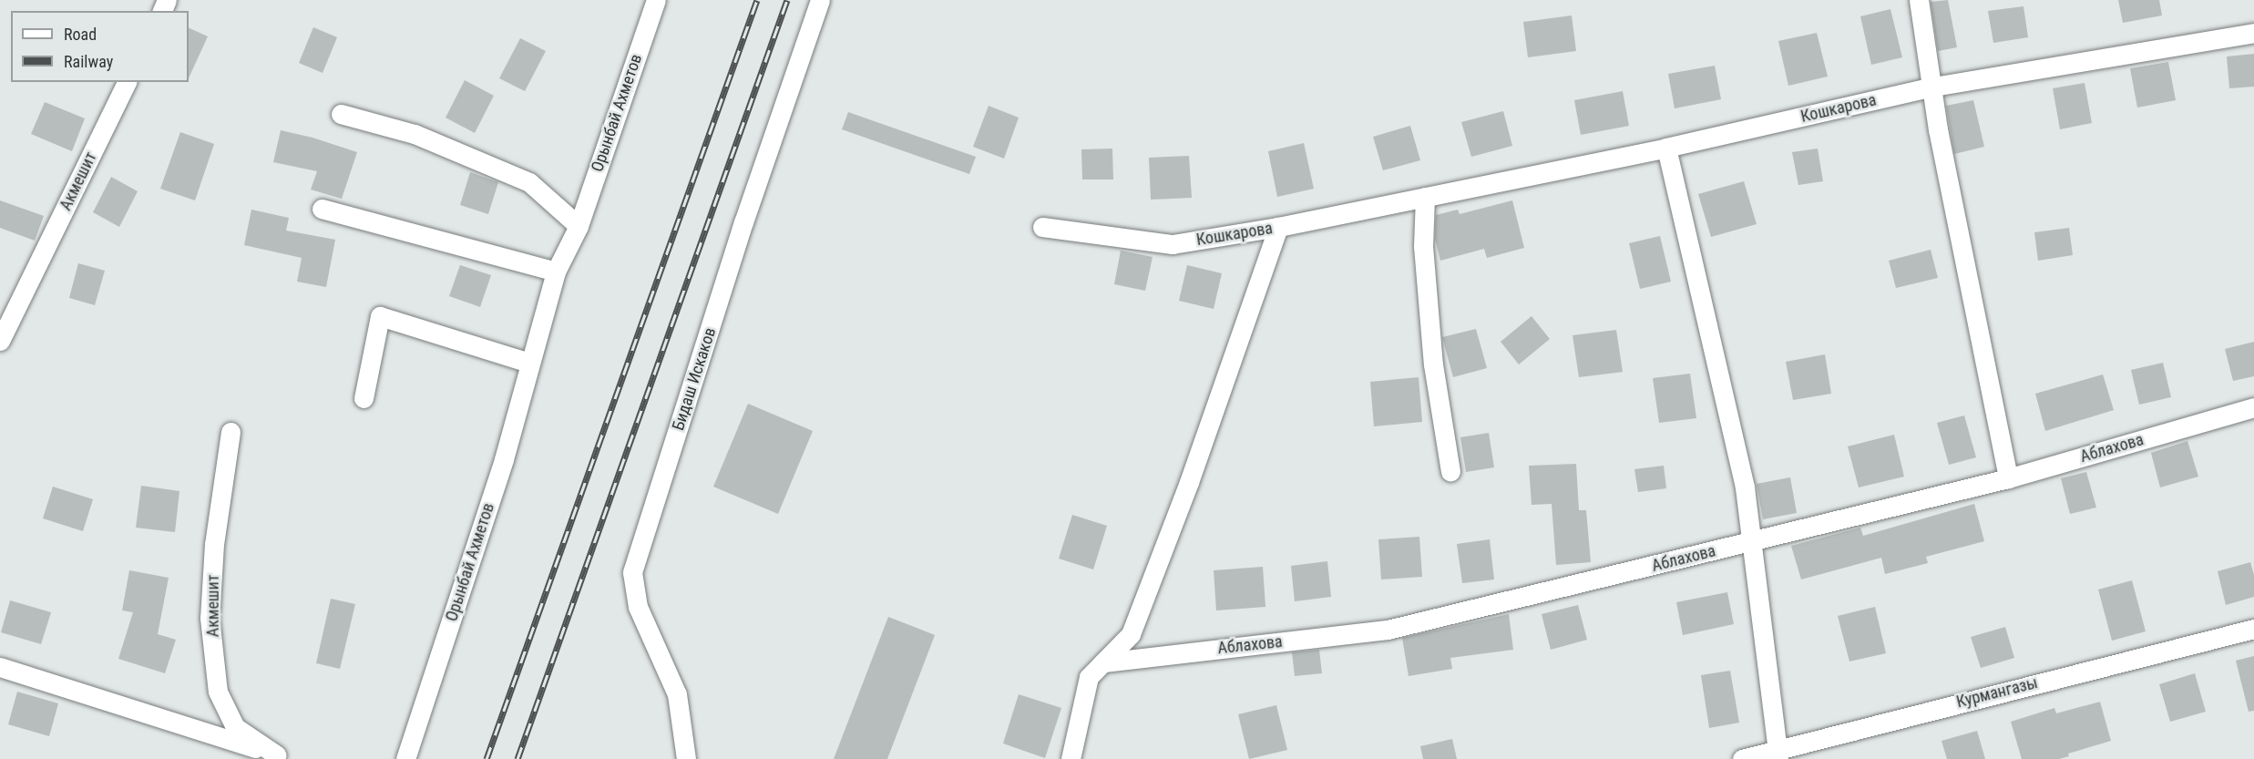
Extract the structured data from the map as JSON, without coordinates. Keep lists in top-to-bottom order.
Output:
{
  "streets": {
    "street": [
      "Кошкарова",
      "Орынбай Ахметов",
      "Акмешит",
      "Бидаш Искаков",
      "Аблахова",
      "Курмангазы"
    ]
  },
  "legend": ["Road", "Railway"]
}
